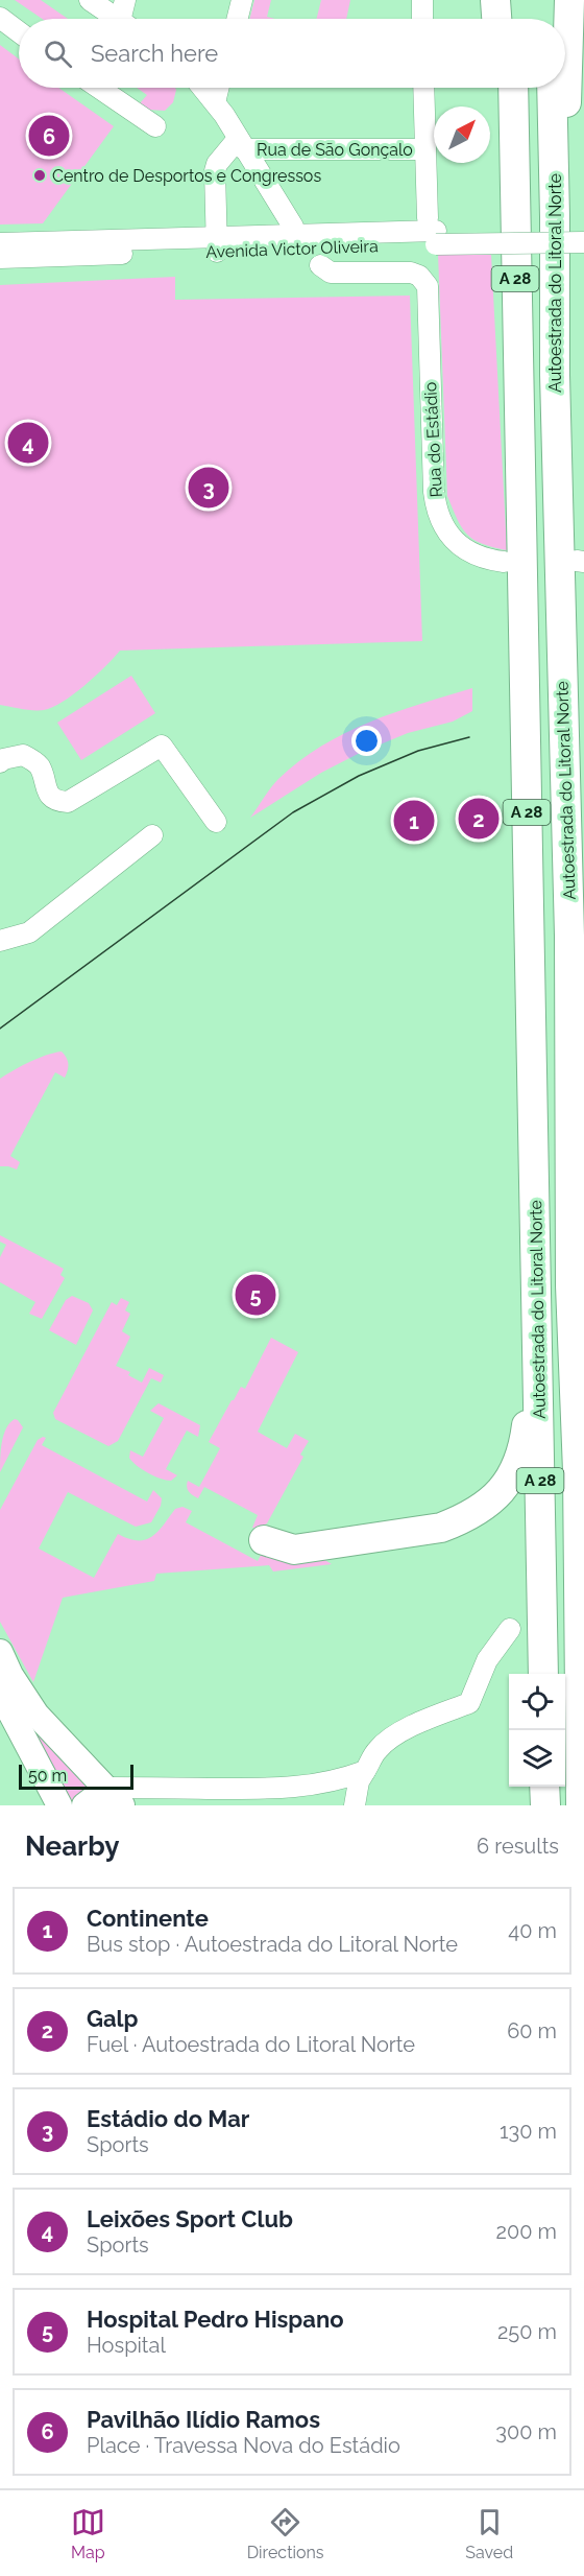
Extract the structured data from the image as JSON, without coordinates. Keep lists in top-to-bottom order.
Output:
{
  "streets": {
    "highway": ["A 28", "Autoestrada do Litoral Norte"],
    "street": ["Rua de São Gonçalo", "Avenida Victor Oliveira", "Rua do Estádio"]
  },
  "places": ["Centro de Desportos e Congressos"],
  "scale_bar": "50 m",
  "north": "top right",
  "page": {
    "search": "Search here",
    "pins": [
      "6",
      "4",
      "3",
      "2",
      "1",
      "5"
    ],
    "scale": "50 m",
    "heading": ["Nearby", "6 results"],
    "list": [
      {
        "mark": "1",
        "name": "Continente",
        "note": "Bus stop · Autoestrada do Litoral Norte",
        "value": "40 m"
      },
      {
        "mark": "2",
        "name": "Galp",
        "note": "Fuel · Autoestrada do Litoral Norte",
        "value": "60 m"
      },
      {
        "mark": "3",
        "name": "Estádio do Mar",
        "note": "Sports",
        "value": "130 m"
      },
      {
        "mark": "4",
        "name": "Leixões Sport Club",
        "note": "Sports",
        "value": "200 m"
      },
      {
        "mark": "5",
        "name": "Hospital Pedro Hispano",
        "note": "Hospital",
        "value": "250 m"
      },
      {
        "mark": "6",
        "name": "Pavilhão Ilídio Ramos",
        "note": "Place · Travessa Nova do Estádio",
        "value": "300 m"
      }
    ],
    "nav": ["Map", "Directions", "Saved"]
  }
}
